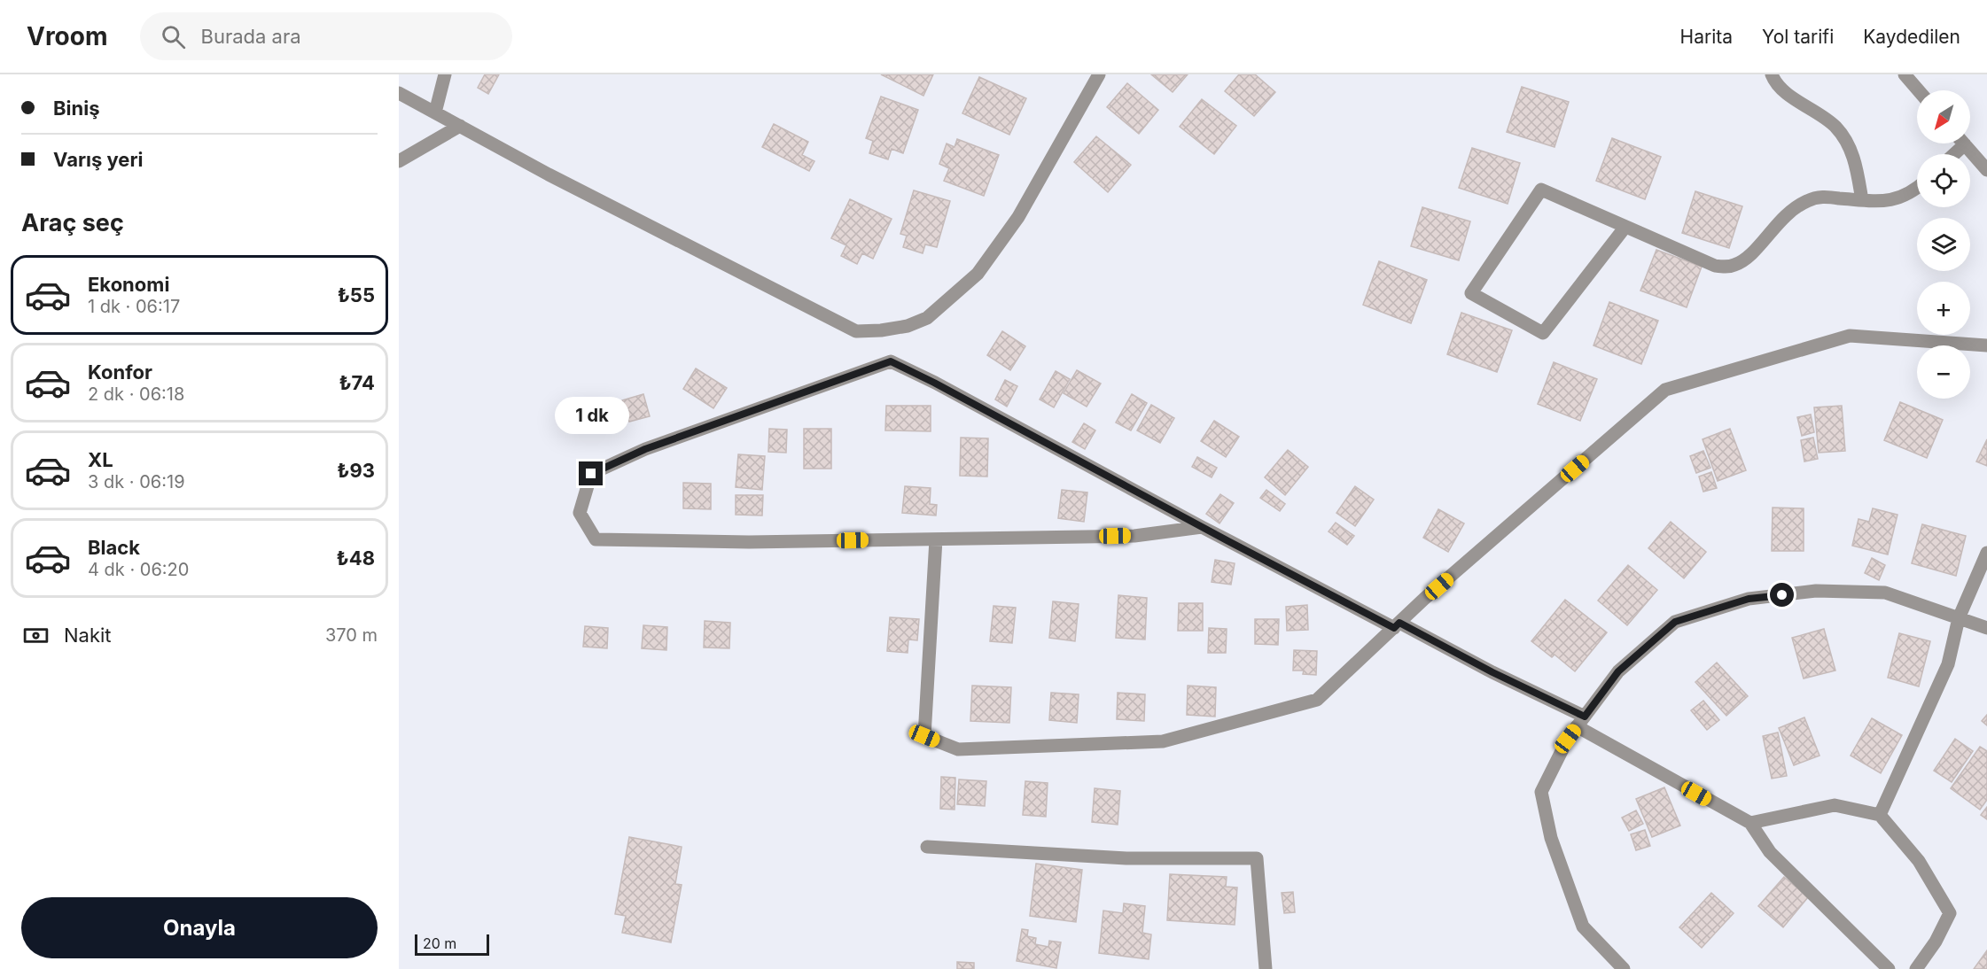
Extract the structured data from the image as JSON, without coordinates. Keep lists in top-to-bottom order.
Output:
{
  "scale_bar": "20 m",
  "north": "bottom left",
  "page": {
    "header": "Vroom",
    "search": "Burada ara",
    "nav": ["Harita", "Yol tarifi", "Kaydedilen"],
    "banner": ["Biniş", "Varış yeri"],
    "map_buttons": ["+", "−"],
    "heading": "Araç seç",
    "list": [
      {
        "name": "Ekonomi",
        "note": "1 dk · 06:17",
        "value": "₺55"
      },
      {
        "name": "Konfor",
        "note": "2 dk · 06:18",
        "value": "₺74"
      },
      {
        "name": "XL",
        "note": "3 dk · 06:19",
        "value": "₺93"
      },
      {
        "name": "Black",
        "note": "4 dk · 06:20",
        "value": "₺48"
      }
    ],
    "bubble": "1 dk",
    "pay": ["Nakit", "370 m"],
    "buttons": "Onayla",
    "scale": "20 m"
  }
}
